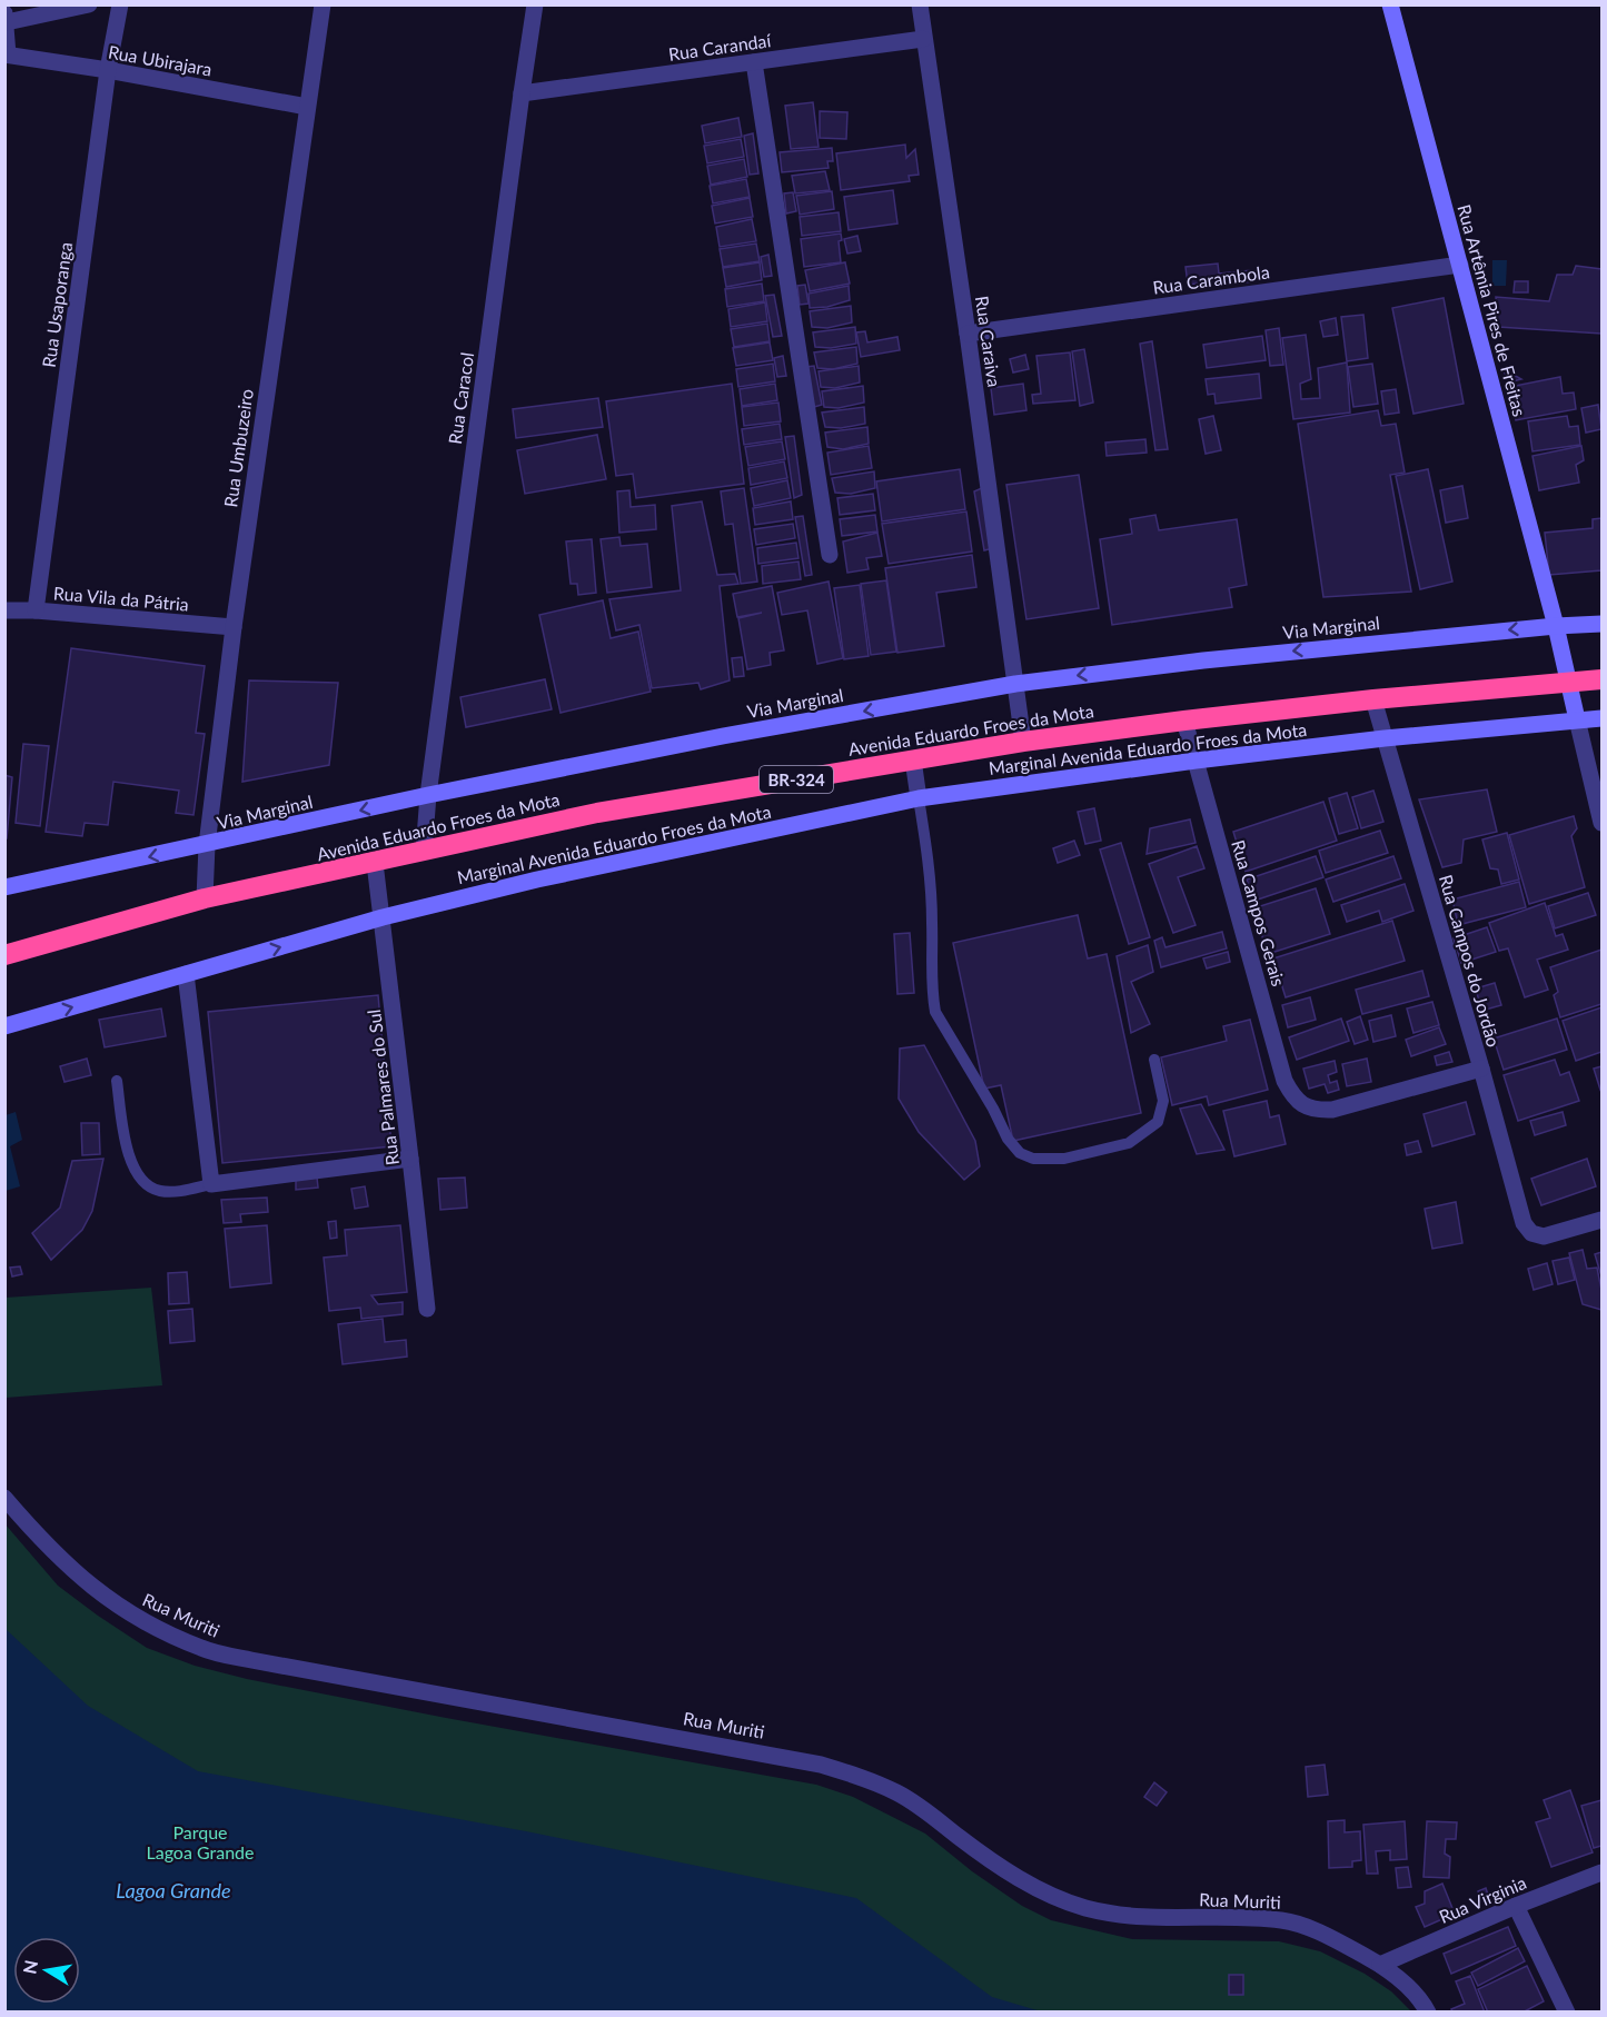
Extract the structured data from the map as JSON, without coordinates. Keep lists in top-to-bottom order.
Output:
{
  "streets": {
    "highway": ["Avenida Eduardo Froes da Mota", "BR-324"],
    "street": [
      "Rua Carandaí",
      "Rua Ubirajara",
      "Rua Carambola",
      "Rua Usaporanga",
      "Rua Artêmia Pires de Freitas",
      "Rua Caraiva",
      "Rua Caracol",
      "Rua Umbuzeiro",
      "Rua Vila da Pátria",
      "Via Marginal",
      "Marginal Avenida Eduardo Froes da Mota",
      "Rua Campos Gerais",
      "Rua Campos do Jordão",
      "Rua Palmares do Sul",
      "Rua Muriti",
      "Rua Virginia"
    ]
  },
  "crossings": [
    ["Rua Carandaí", "Rua Caraiva"],
    ["Rua Carandaí", "Rua Caracol"],
    ["Rua Ubirajara", "Rua Usaporanga"],
    ["Rua Ubirajara", "Rua Umbuzeiro"],
    ["Rua Carambola", "Rua Artêmia Pires de Freitas"],
    ["Rua Carambola", "Rua Caraiva"],
    ["Rua Usaporanga", "Rua Vila da Pátria"],
    ["Rua Artêmia Pires de Freitas", "Via Marginal"],
    ["Rua Artêmia Pires de Freitas", "Avenida Eduardo Froes da Mota"],
    ["Rua Artêmia Pires de Freitas", "Marginal Avenida Eduardo Froes da Mota"],
    ["Rua Caraiva", "Via Marginal"],
    ["Rua Caraiva", "Avenida Eduardo Froes da Mota"],
    ["Rua Caracol", "Via Marginal"],
    ["Rua Caracol", "Avenida Eduardo Froes da Mota"],
    ["Rua Umbuzeiro", "Rua Vila da Pátria"],
    ["Rua Umbuzeiro", "Via Marginal"],
    ["Rua Umbuzeiro", "Avenida Eduardo Froes da Mota"],
    ["Avenida Eduardo Froes da Mota", "Rua Campos Gerais"],
    ["Avenida Eduardo Froes da Mota", "Rua Campos do Jordão"],
    ["Avenida Eduardo Froes da Mota", "Rua Palmares do Sul"],
    ["Marginal Avenida Eduardo Froes da Mota", "Rua Campos Gerais"],
    ["Marginal Avenida Eduardo Froes da Mota", "Rua Campos do Jordão"],
    ["Marginal Avenida Eduardo Froes da Mota", "Rua Palmares do Sul"],
    ["Rua Campos Gerais", "Rua Campos do Jordão"],
    ["Rua Muriti", "Rua Virginia"]
  ],
  "one_way": ["Via Marginal"],
  "water": ["Lagoa Grande"],
  "parks": ["Parque Lagoa Grande"],
  "north": "left"
}
